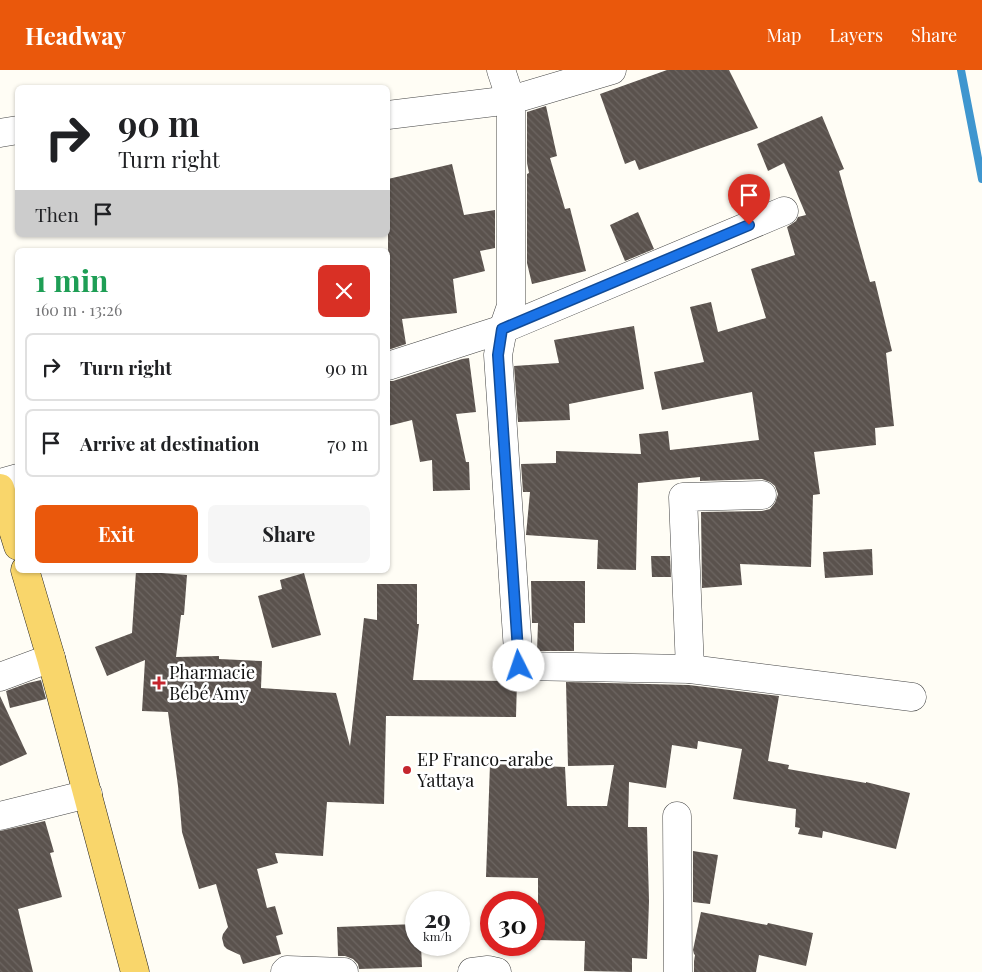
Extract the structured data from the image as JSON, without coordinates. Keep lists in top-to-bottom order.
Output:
{
  "places": {
    "health": ["Pharmacie Bébé Amy"],
    "other": ["EP Franco-arabe Yattaya"]
  },
  "page": {
    "header": "Headway",
    "nav": ["Map", "Layers", "Share"],
    "turn": ["90 m", "Turn right"],
    "then": "Then",
    "heading": ["1 min", "160 m · 13:26"],
    "list": [
      {
        "name": "Turn right",
        "value": "90 m"
      },
      {
        "name": "Arrive at destination",
        "value": "70 m"
      }
    ],
    "buttons": ["Exit", "Share"],
    "speed": "29 km/h",
    "limit": "30"
  }
}
